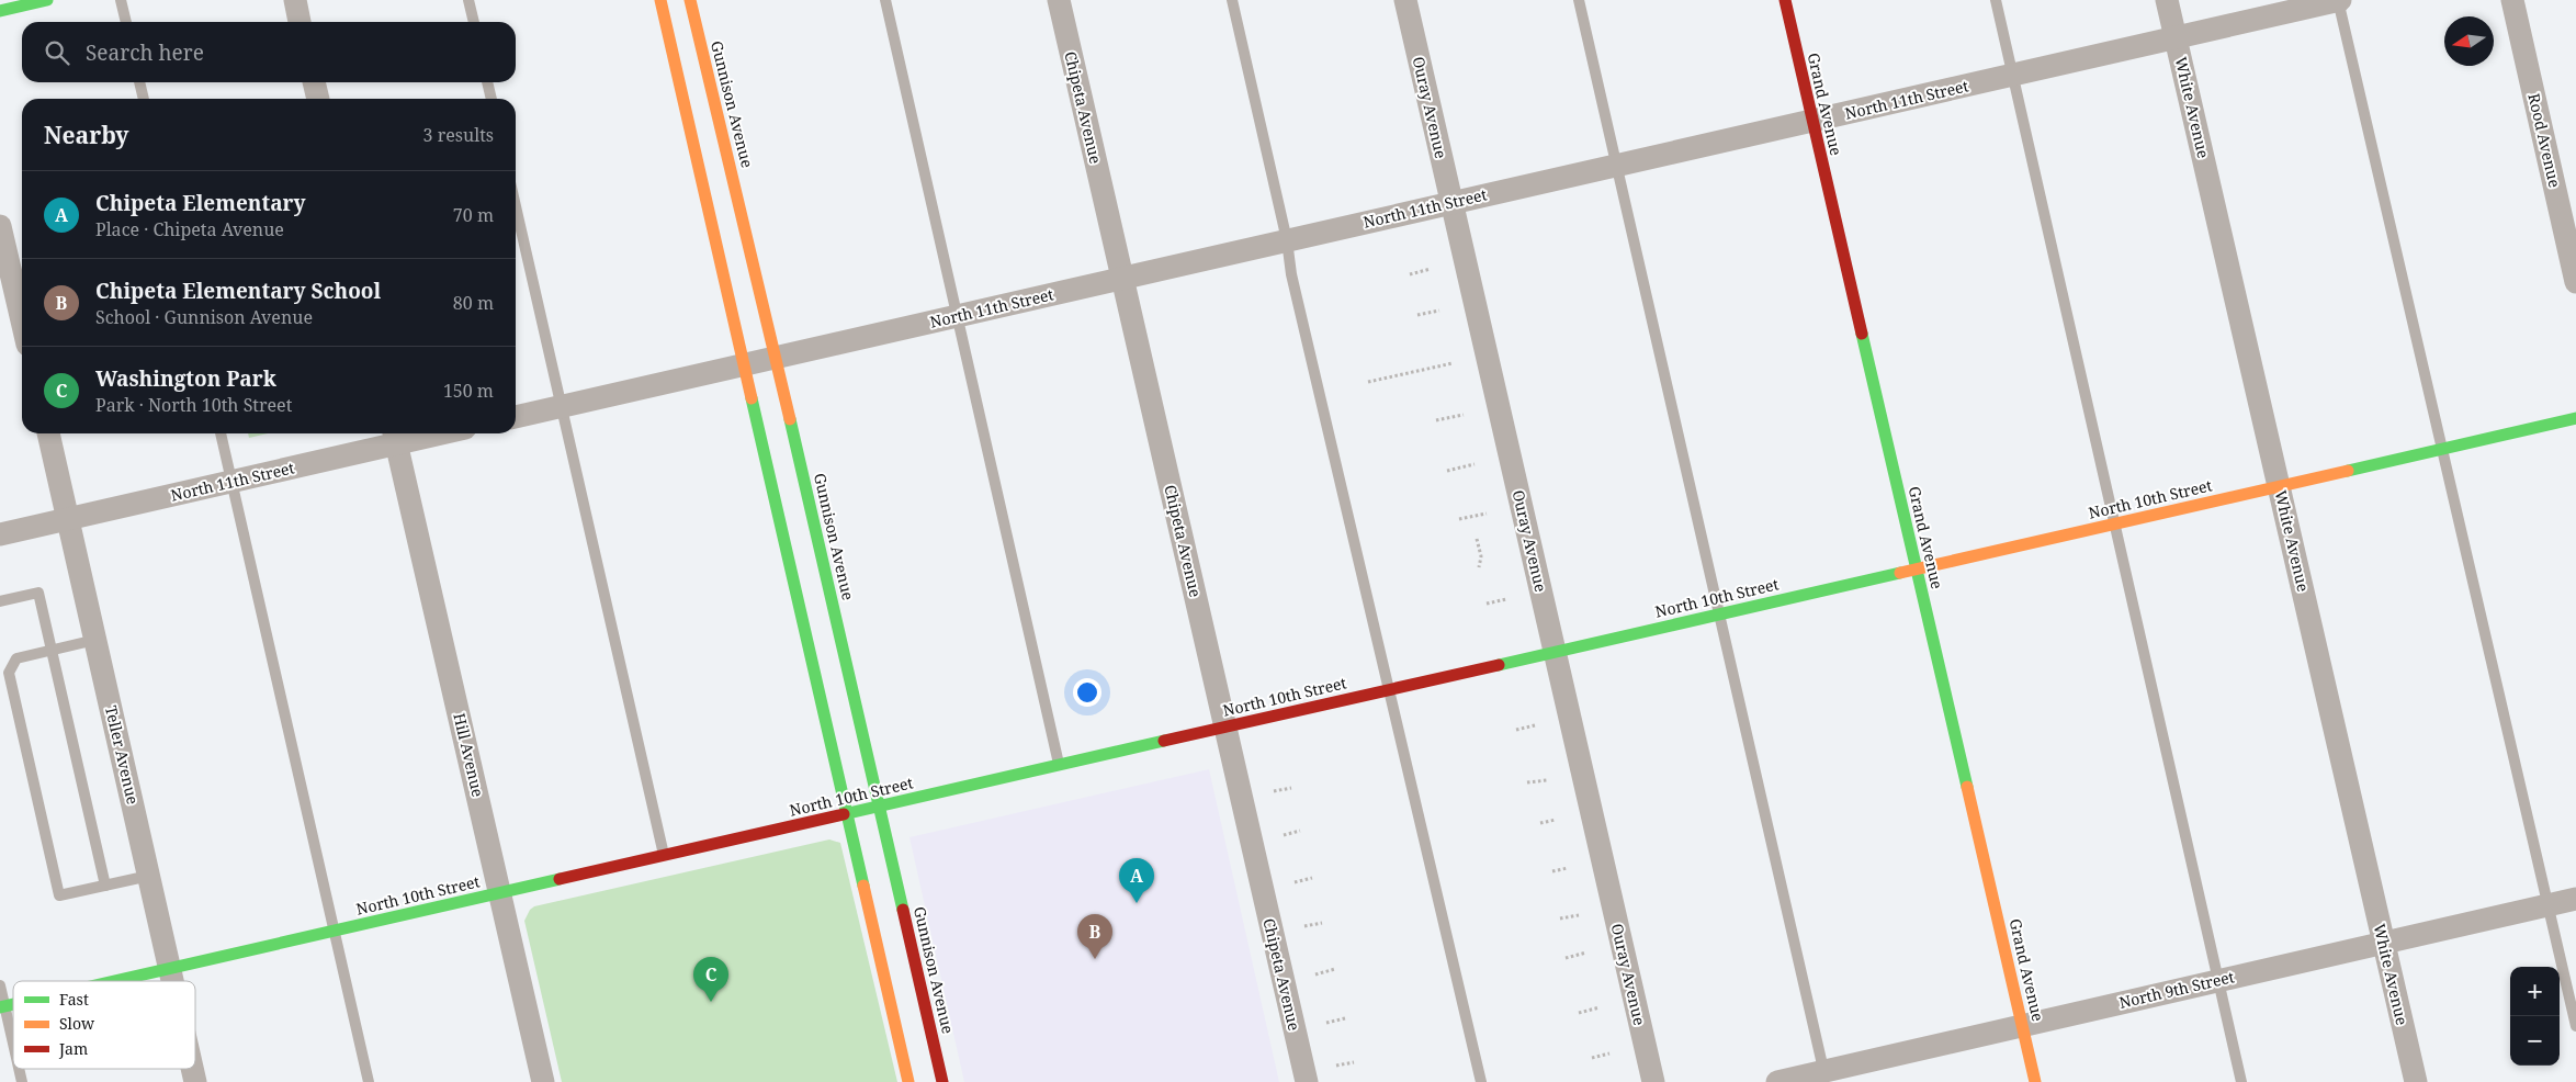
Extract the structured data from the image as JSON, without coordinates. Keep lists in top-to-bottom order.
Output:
{
  "streets": {
    "street": [
      "North 11th Street",
      "Gunnison Avenue",
      "Grand Avenue",
      "Chipeta Avenue",
      "Ouray Avenue",
      "White Avenue",
      "Rood Avenue",
      "North 10th Street",
      "Teller Avenue",
      "Hill Avenue",
      "North 9th Street"
    ]
  },
  "crossings": [
    ["North 11th Street", "Gunnison Avenue"],
    ["North 11th Street", "Grand Avenue"],
    ["North 11th Street", "Chipeta Avenue"],
    ["North 11th Street", "Ouray Avenue"],
    ["North 11th Street", "White Avenue"],
    ["North 11th Street", "Teller Avenue"],
    ["North 11th Street", "Hill Avenue"],
    ["Gunnison Avenue", "North 10th Street"],
    ["Grand Avenue", "North 10th Street"],
    ["Grand Avenue", "North 9th Street"],
    ["Chipeta Avenue", "North 10th Street"],
    ["Ouray Avenue", "North 10th Street"],
    ["White Avenue", "North 10th Street"],
    ["White Avenue", "North 9th Street"],
    ["North 10th Street", "Teller Avenue"],
    ["North 10th Street", "Hill Avenue"]
  ],
  "legend": ["Fast", "Slow", "Jam"],
  "north": "left",
  "page": {
    "search": "Search here",
    "heading": ["Nearby", "3 results"],
    "list": [
      {
        "mark": "A",
        "name": "Chipeta Elementary",
        "note": "Place · Chipeta Avenue",
        "value": "70 m"
      },
      {
        "mark": "B",
        "name": "Chipeta Elementary School",
        "note": "School · Gunnison Avenue",
        "value": "80 m"
      },
      {
        "mark": "C",
        "name": "Washington Park",
        "note": "Park · North 10th Street",
        "value": "150 m"
      }
    ],
    "pins": ["A", "B", "C"],
    "map_buttons": ["+", "−"]
  }
}
